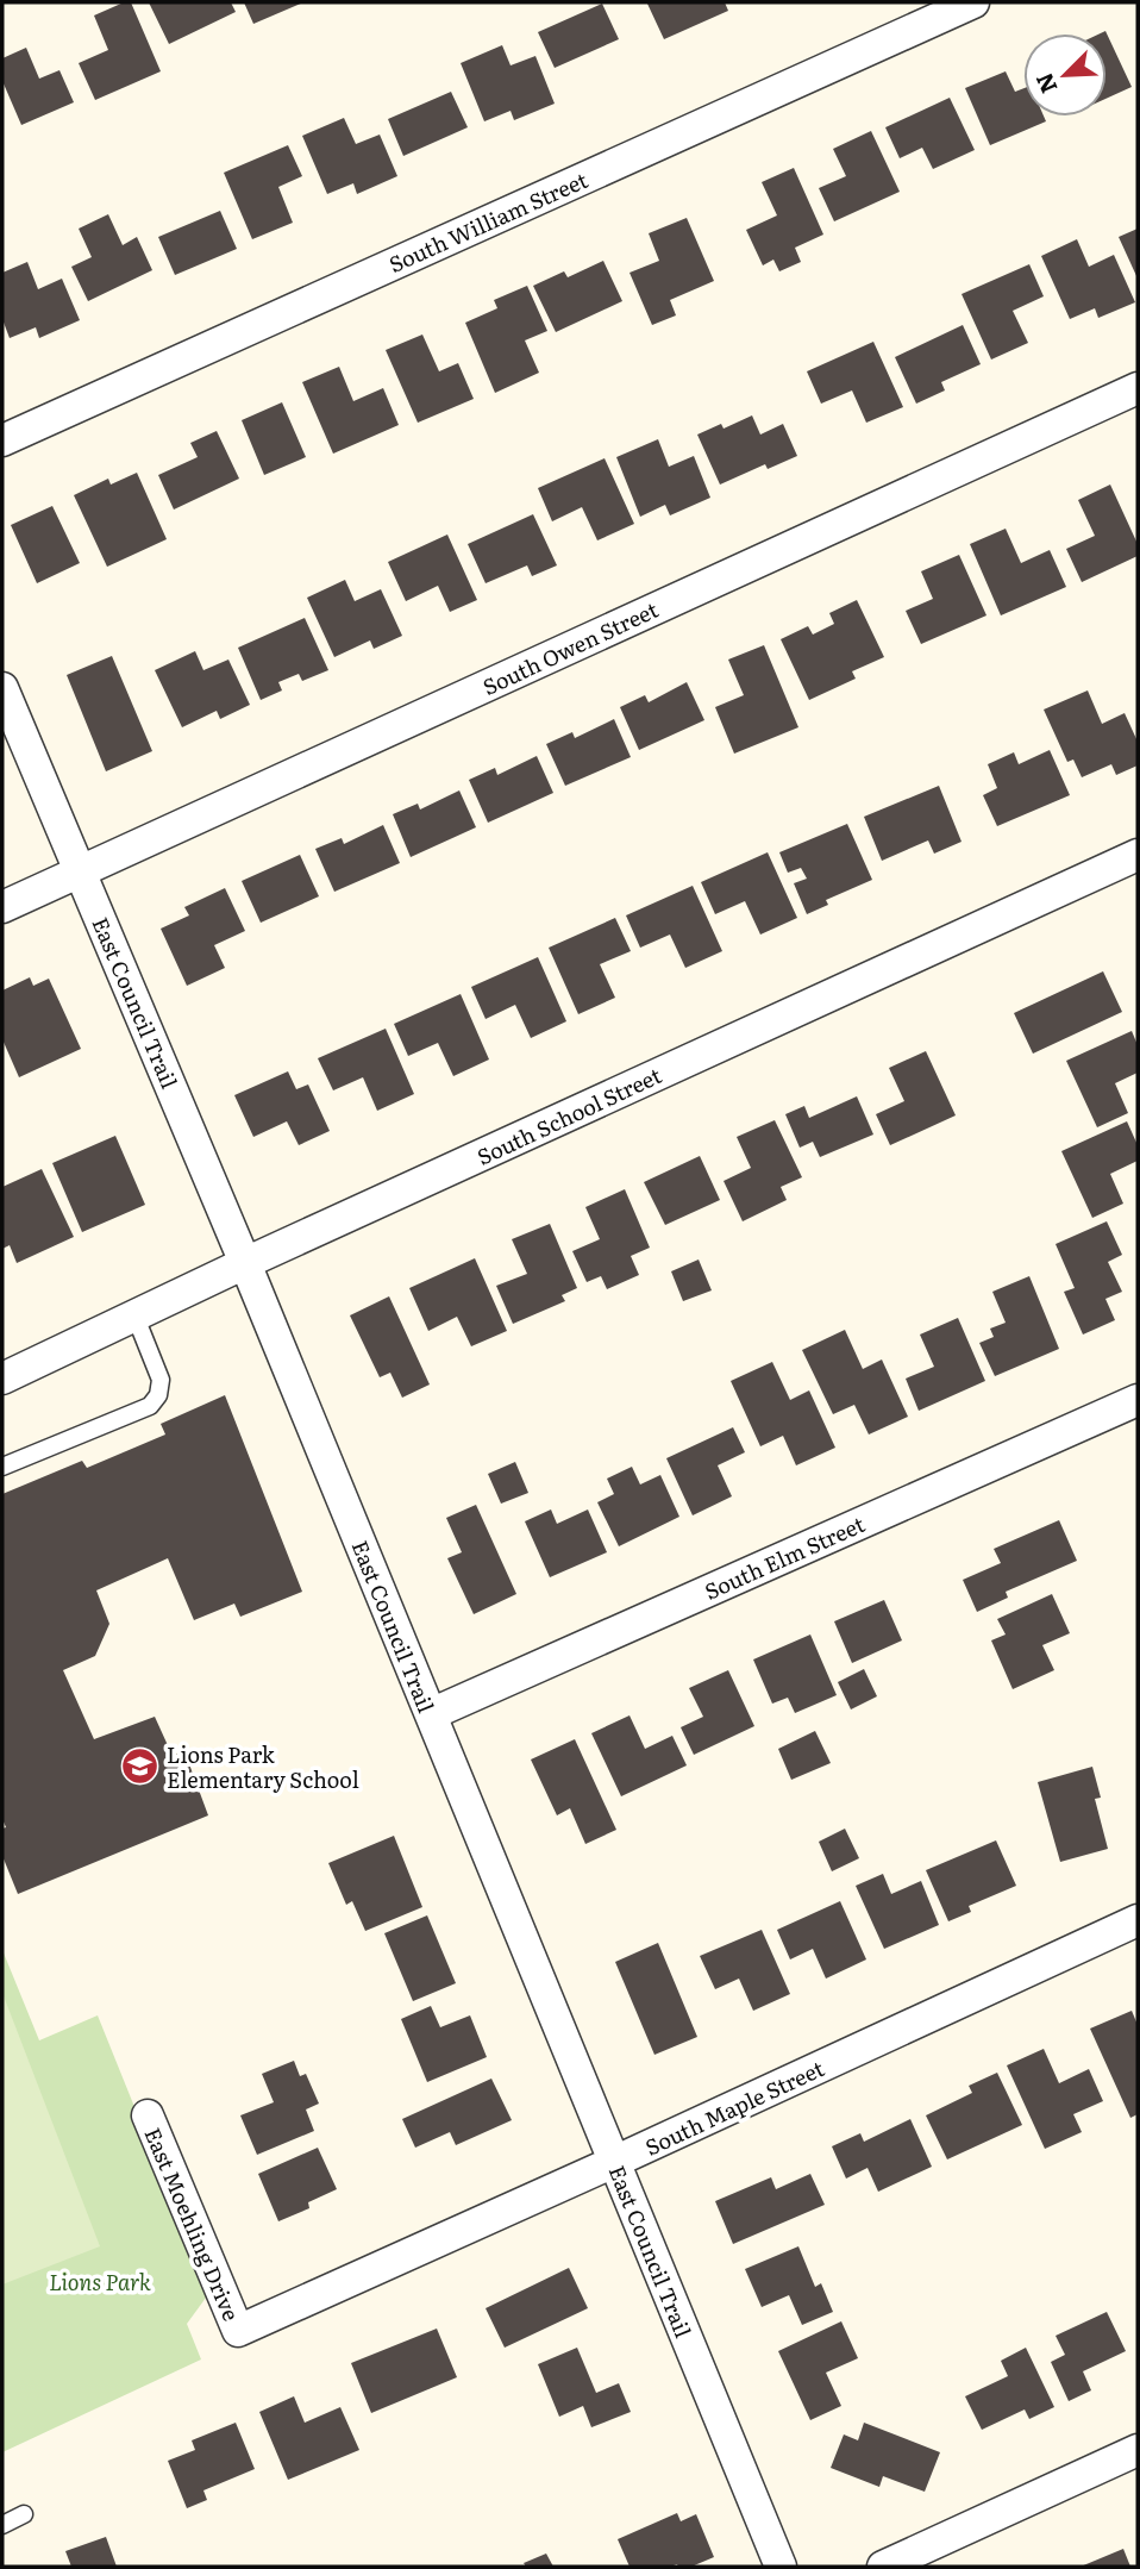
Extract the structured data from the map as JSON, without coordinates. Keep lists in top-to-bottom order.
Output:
{
  "streets": {
    "street": [
      "South William Street",
      "South Owen Street",
      "East Council Trail",
      "South School Street",
      "South Elm Street",
      "South Maple Street",
      "East Moehling Drive"
    ]
  },
  "crossings": [
    ["South Owen Street", "East Council Trail"],
    ["East Council Trail", "South School Street"],
    ["East Council Trail", "South Elm Street"],
    ["East Council Trail", "South Maple Street"],
    ["South Maple Street", "East Moehling Drive"]
  ],
  "parks": ["Lions Park"],
  "places": {
    "school or university": ["Lions Park Elementary School"]
  },
  "north": "bottom left"
}
